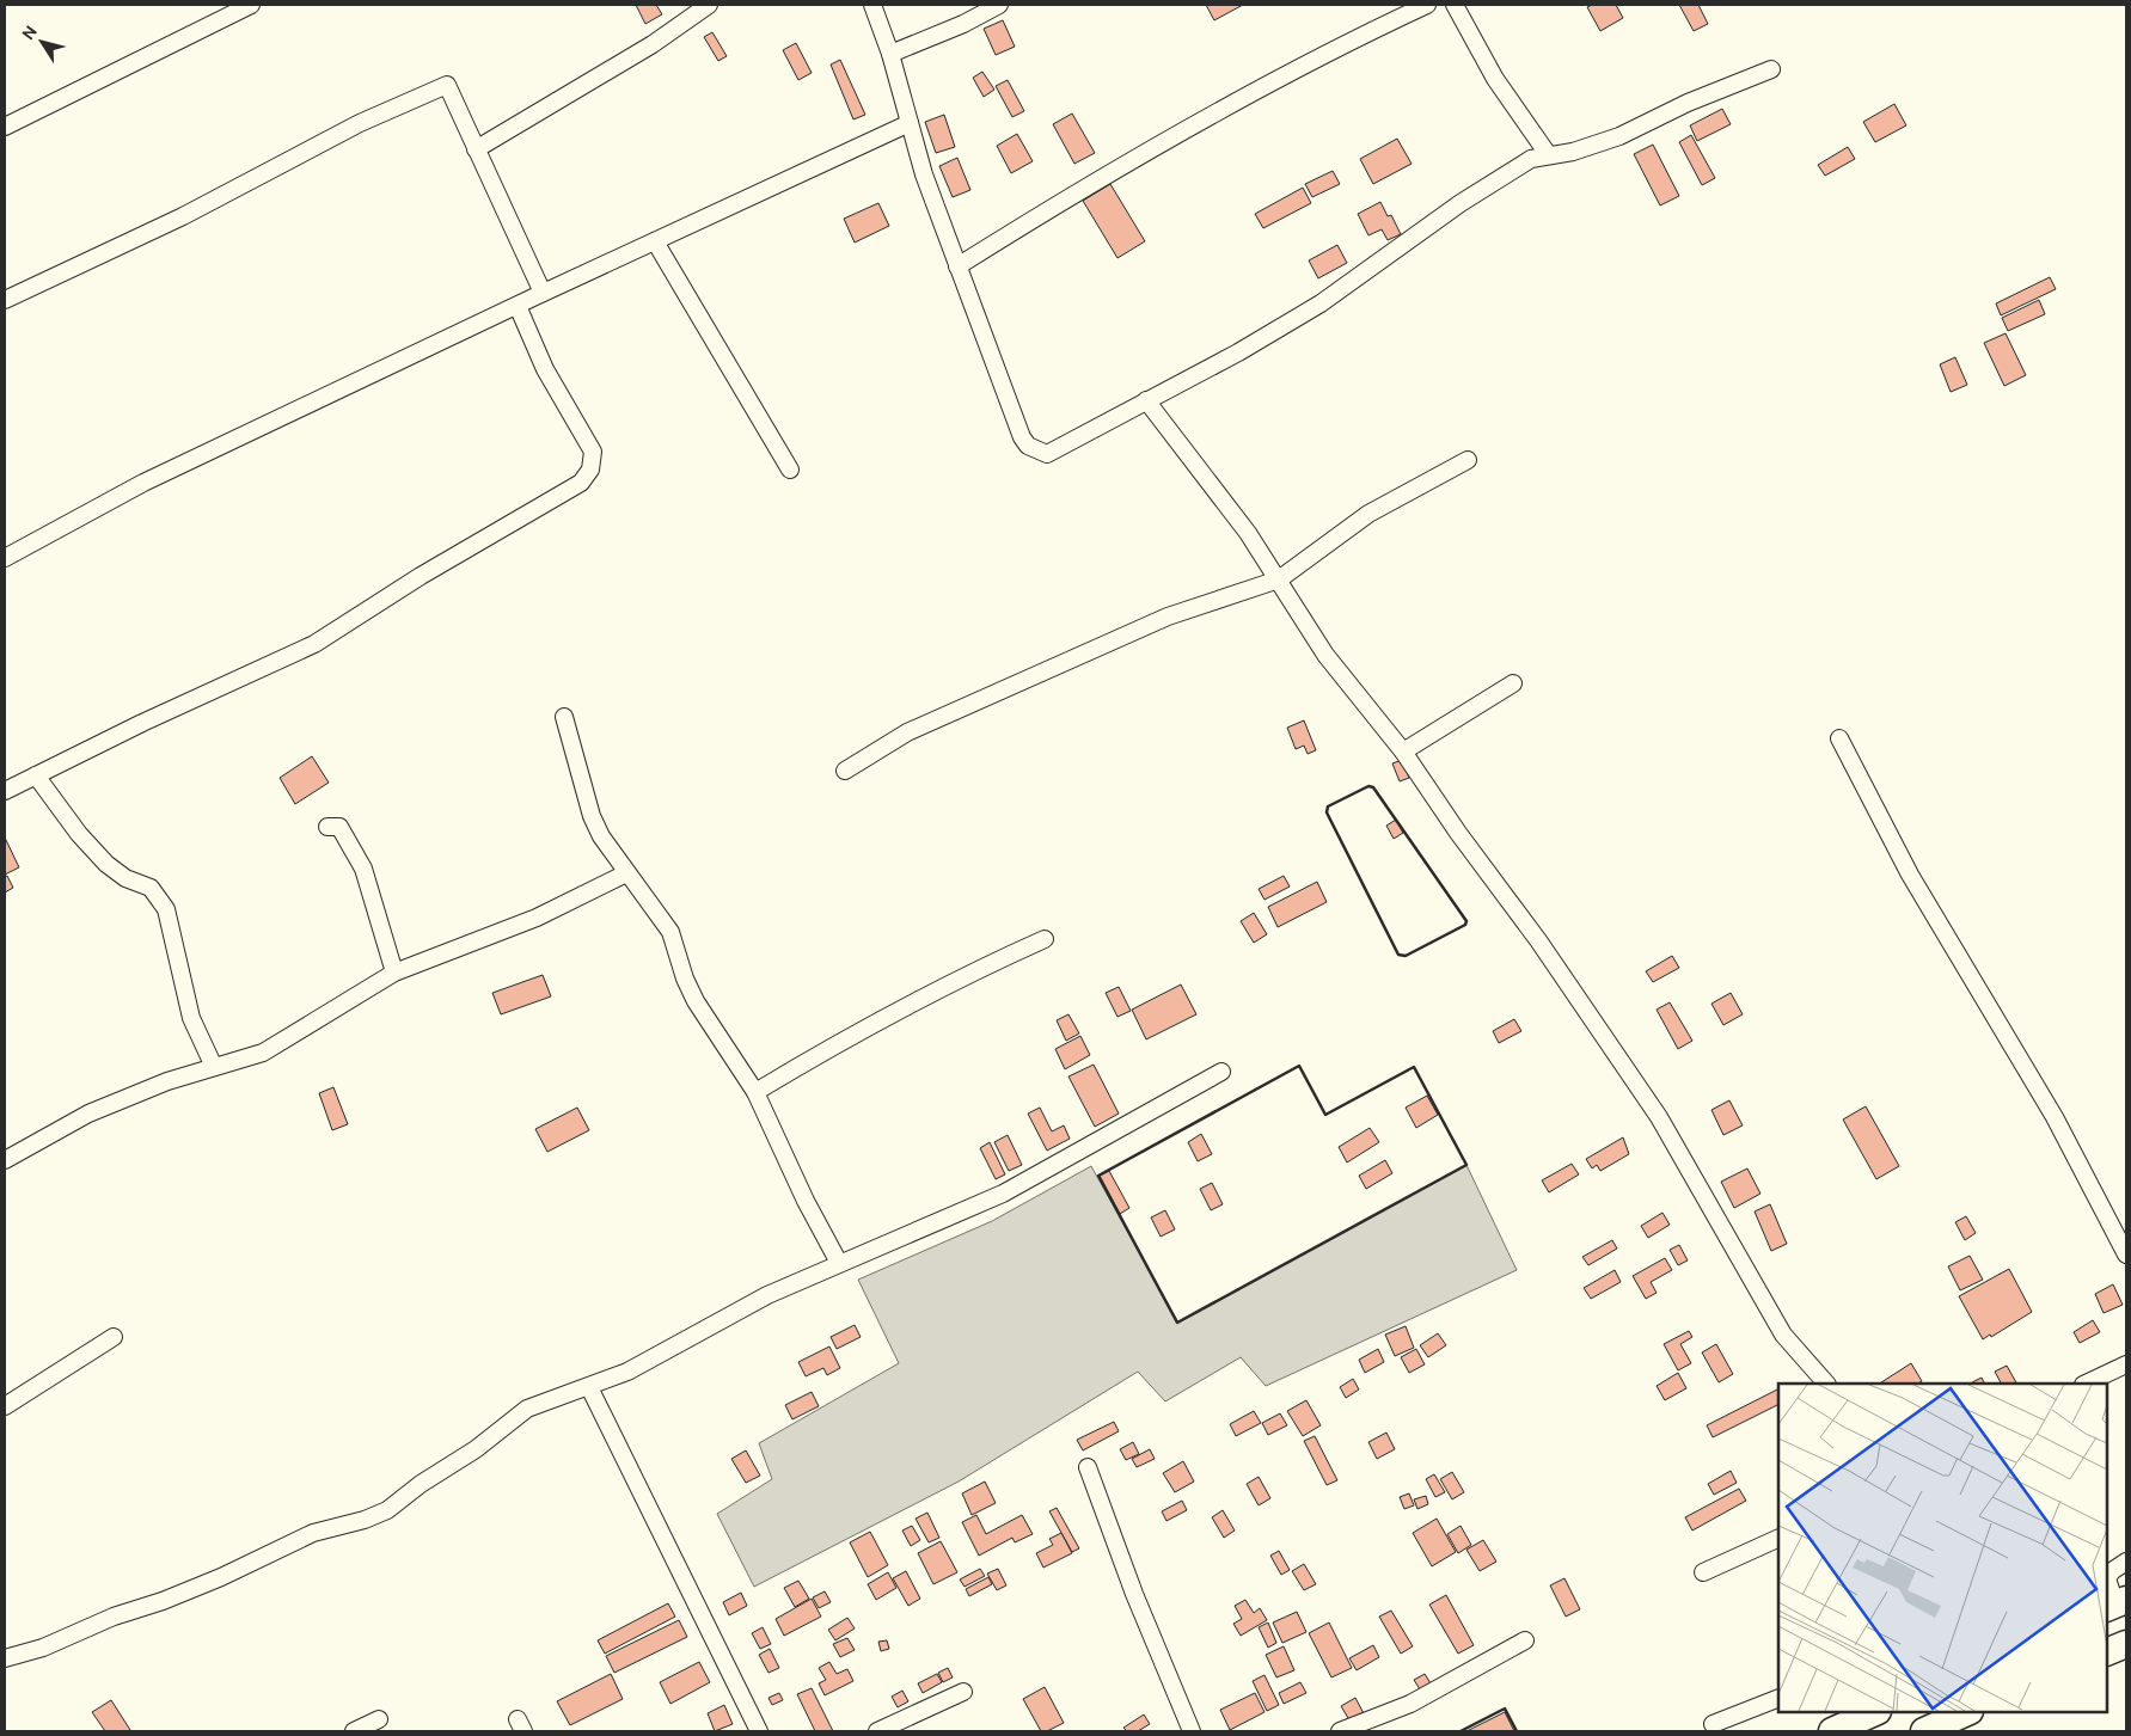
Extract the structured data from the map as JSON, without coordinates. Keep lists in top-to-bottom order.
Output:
{
  "north": "top left"
}
